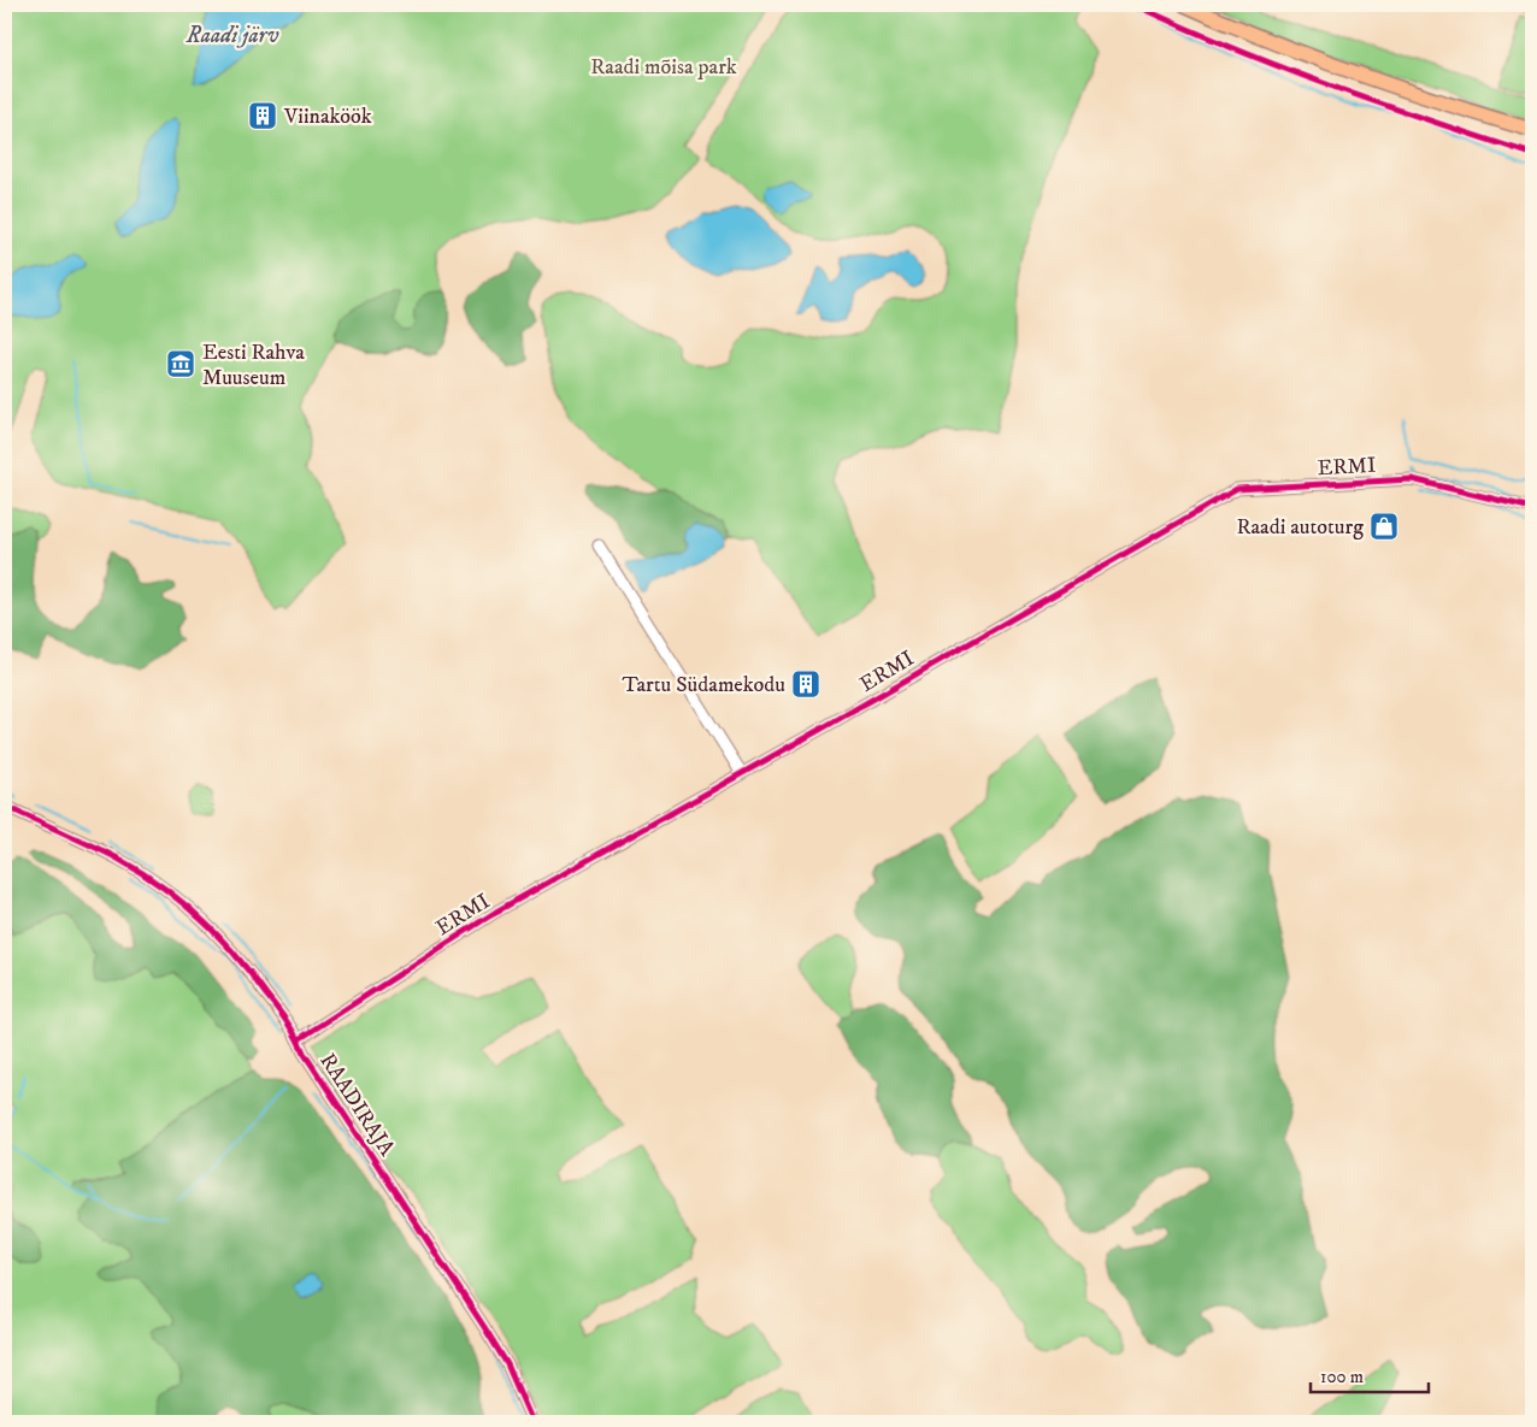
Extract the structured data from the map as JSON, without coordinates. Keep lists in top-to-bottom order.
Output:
{
  "streets": {
    "street": ["ERMI", "RAADIRAJA"]
  },
  "crossings": [
    ["ERMI", "RAADIRAJA"]
  ],
  "water": ["Raadi järv"],
  "parks": ["Raadi mõisa park"],
  "places": {
    "building": ["Viinaköök", "Tartu Südamekodu"],
    "museum": ["Eesti Rahva Muuseum"],
    "shop": ["Raadi autoturg"]
  },
  "scale_bar": "100 m"
}
